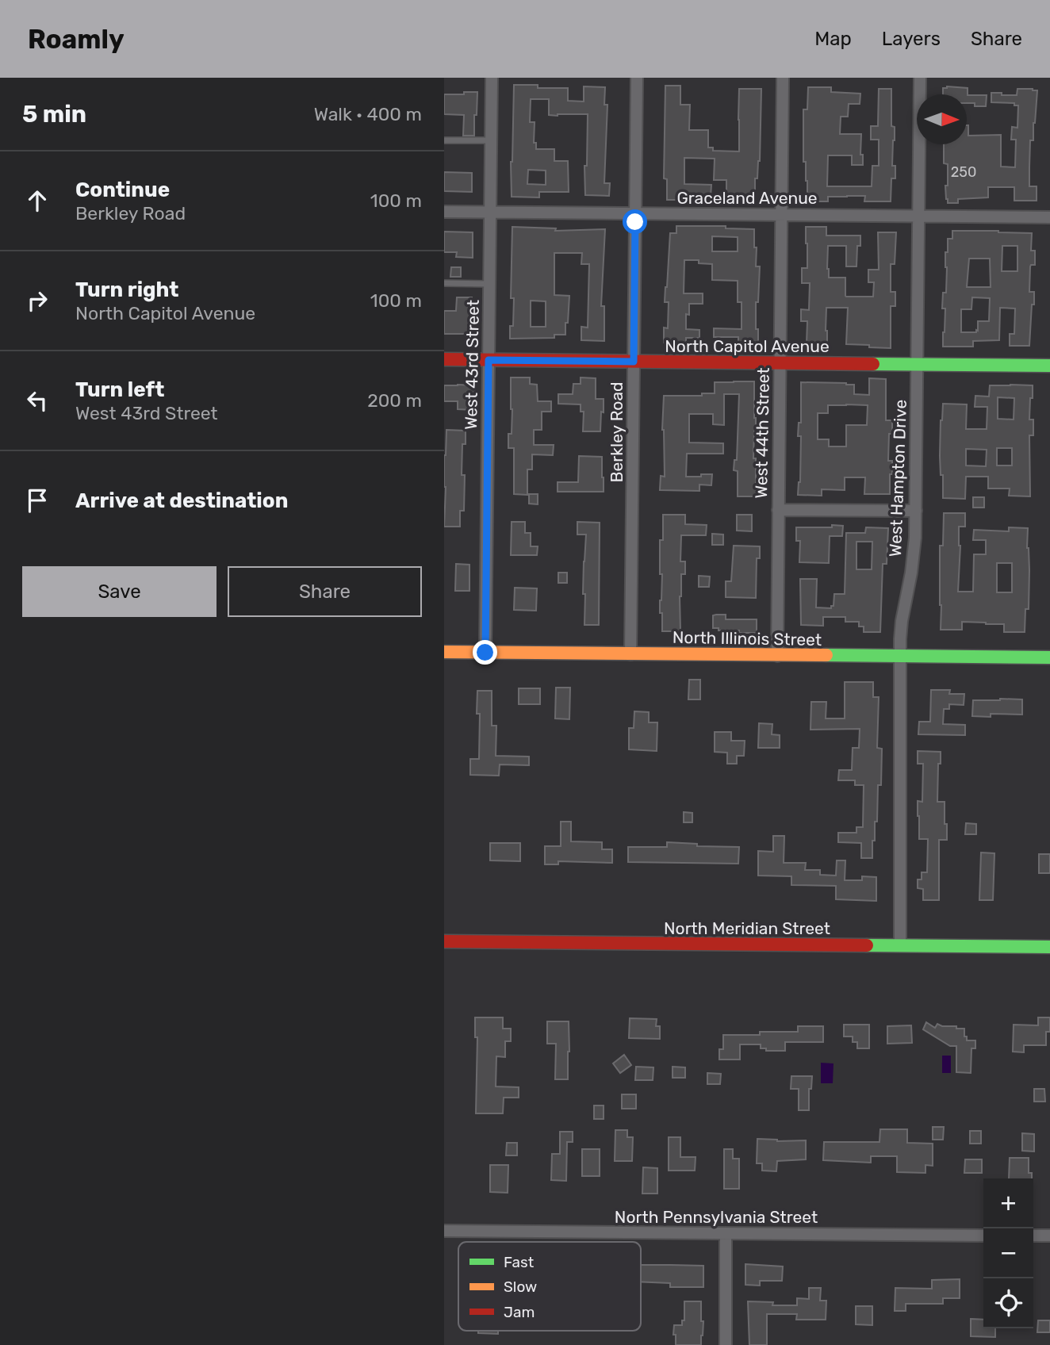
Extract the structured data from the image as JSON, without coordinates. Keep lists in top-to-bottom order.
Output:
{
  "streets": {
    "main road": ["North Capitol Avenue", "North Illinois Street", "North Meridian Street"],
    "street": [
      "Graceland Avenue",
      "West 43rd Street",
      "Berkley Road",
      "West 44th Street",
      "West Hampton Drive",
      "North Pennsylvania Street"
    ]
  },
  "crossings": [
    ["Graceland Avenue", "West 43rd Street"],
    ["Graceland Avenue", "Berkley Road"],
    ["Graceland Avenue", "West 44th Street"],
    ["Graceland Avenue", "West Hampton Drive"],
    ["North Capitol Avenue", "West 43rd Street"],
    ["North Capitol Avenue", "Berkley Road"],
    ["North Capitol Avenue", "West 44th Street"],
    ["North Capitol Avenue", "West Hampton Drive"],
    ["West 43rd Street", "North Illinois Street"],
    ["Berkley Road", "North Illinois Street"],
    ["West 44th Street", "North Illinois Street"],
    ["West Hampton Drive", "North Illinois Street"],
    ["West Hampton Drive", "North Meridian Street"]
  ],
  "house_numbers": ["250"],
  "legend": ["Fast", "Slow", "Jam"],
  "north": "right",
  "page": {
    "header": "Roamly",
    "nav": ["Map", "Layers", "Share"],
    "heading": ["5 min", "Walk · 400 m"],
    "list": [
      ["Continue", "Berkley Road", "100 m"],
      ["Turn right", "North Capitol Avenue", "100 m"],
      ["Turn left", "West 43rd Street", "200 m"],
      "Arrive at destination"
    ],
    "buttons": ["Save", "Share"],
    "map_buttons": ["+", "−"]
  }
}
